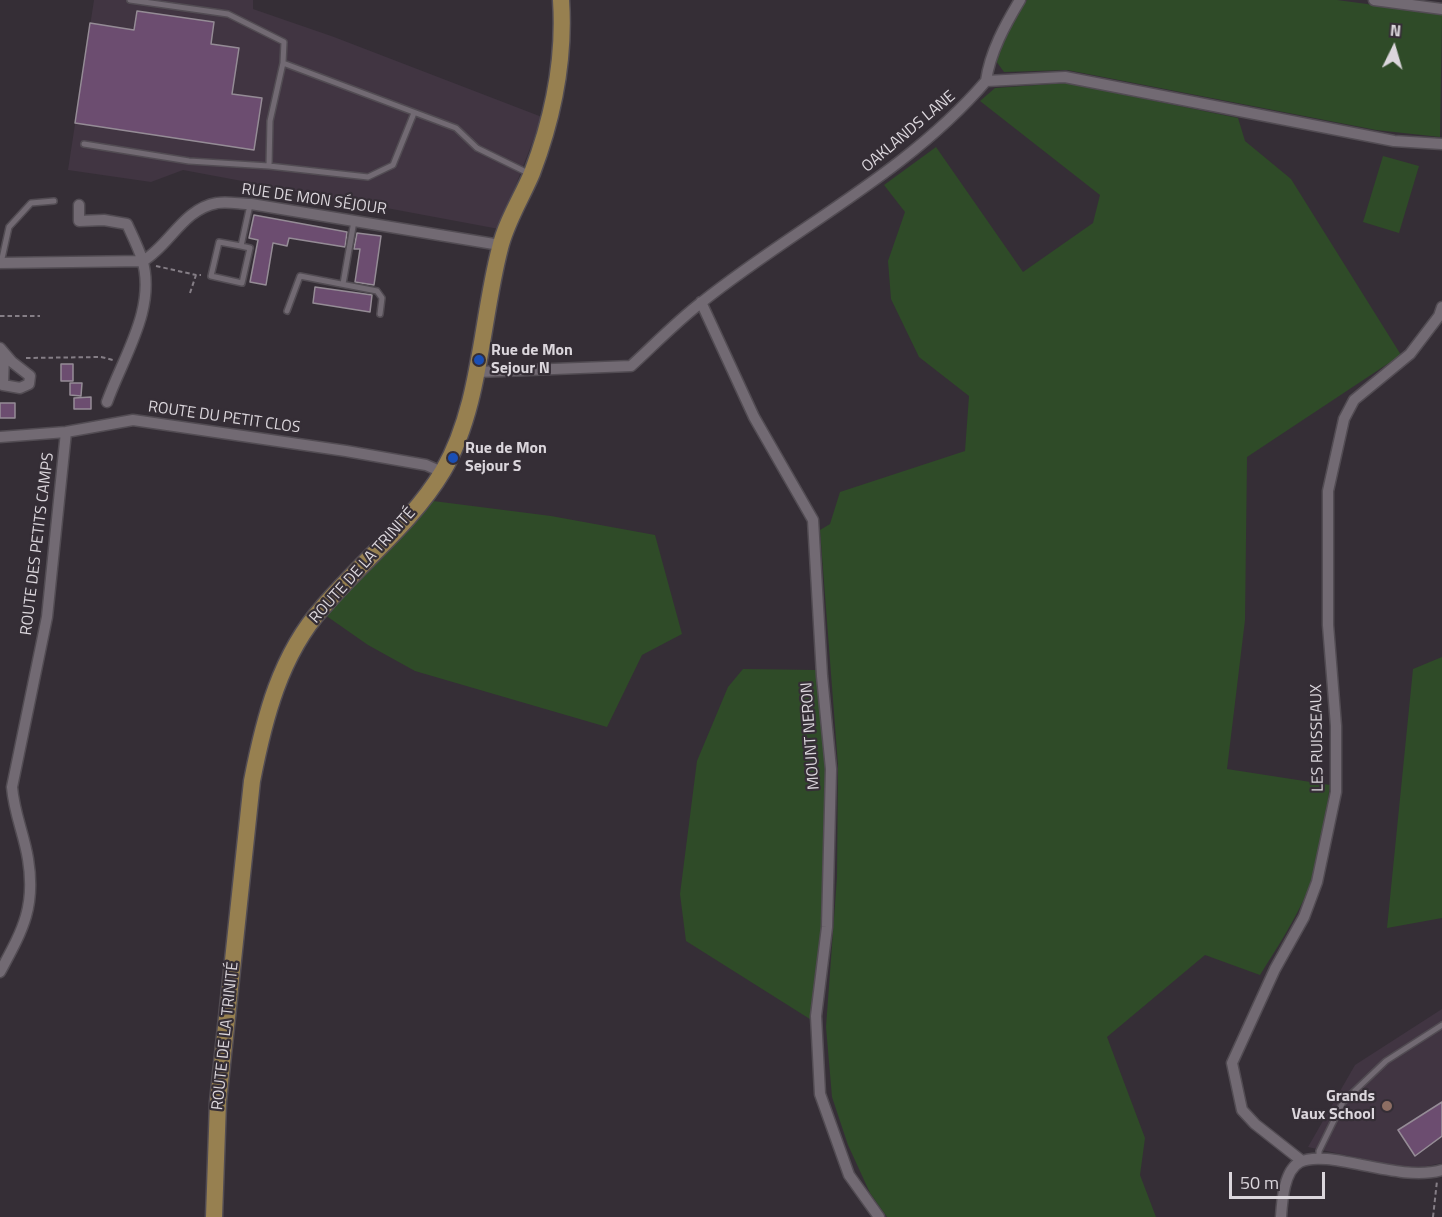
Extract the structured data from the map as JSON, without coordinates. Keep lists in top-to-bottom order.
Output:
{
  "streets": {
    "main road": ["ROUTE DE LA TRINITÉ"],
    "street": [
      "OAKLANDS LANE",
      "RUE DE MON SÉJOUR",
      "ROUTE DU PETIT CLOS",
      "ROUTE DES PETITS CAMPS",
      "MOUNT NERON",
      "LES RUISSEAUX"
    ]
  },
  "crossings": [
    ["OAKLANDS LANE", "ROUTE DE LA TRINITÉ"],
    ["OAKLANDS LANE", "MOUNT NERON"],
    ["RUE DE MON SÉJOUR", "ROUTE DE LA TRINITÉ"],
    ["ROUTE DU PETIT CLOS", "ROUTE DES PETITS CAMPS"],
    ["ROUTE DU PETIT CLOS", "ROUTE DE LA TRINITÉ"]
  ],
  "places": ["Rue de Mon Sejour N", "Rue de Mon Sejour S", "Grands Vaux School"],
  "scale_bar": "50 m",
  "north": "top"
}
